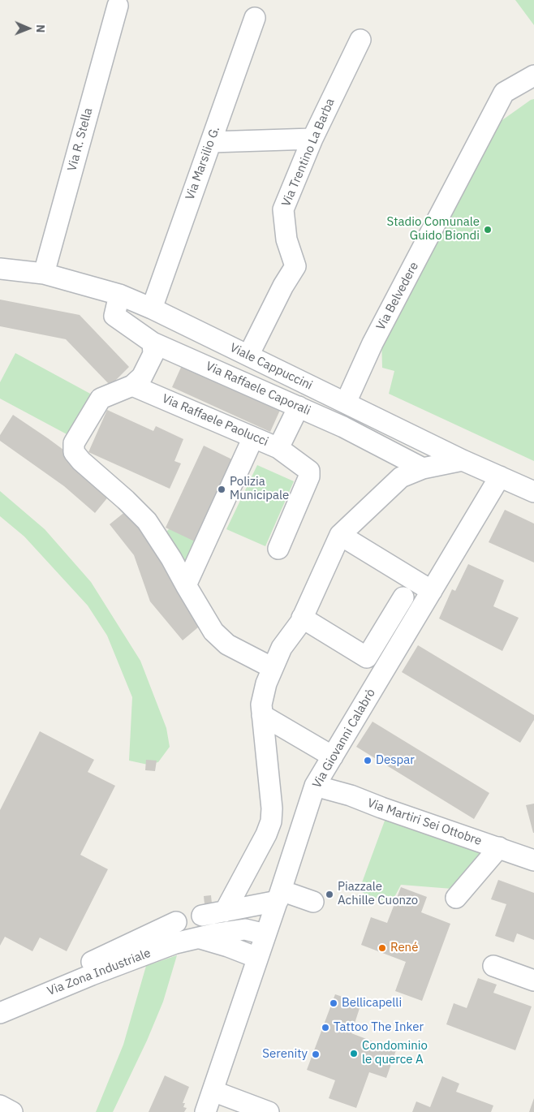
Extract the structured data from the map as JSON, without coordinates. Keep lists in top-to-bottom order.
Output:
{
  "streets": {
    "street": [
      "Via R. Stella",
      "Via Trentino La Barba",
      "Via Marsilio G.",
      "Via Belvedere",
      "Viale Cappuccini",
      "Via Raffaele Caporali",
      "Via Raffaele Paolucci",
      "Via Giovanni Calabrò",
      "Via Martiri Sei Ottobre",
      "Via Zona Industriale"
    ]
  },
  "crossings": [
    ["Via R. Stella", "Viale Cappuccini"],
    ["Via Trentino La Barba", "Viale Cappuccini"],
    ["Via Marsilio G.", "Viale Cappuccini"],
    ["Via Belvedere", "Viale Cappuccini"],
    ["Viale Cappuccini", "Via Raffaele Caporali"],
    ["Viale Cappuccini", "Via Giovanni Calabrò"],
    ["Via Raffaele Caporali", "Via Raffaele Paolucci"],
    ["Via Giovanni Calabrò", "Via Martiri Sei Ottobre"],
    ["Via Giovanni Calabrò", "Via Zona Industriale"]
  ],
  "places": [
    "Stadio Comunale Guido Biondi",
    "Polizia Municipale",
    "Despar",
    "Piazzale Achille Cuonzo",
    "René",
    "Bellicapelli",
    "Tattoo The Inker",
    "Condominio le querce A",
    "Serenity"
  ],
  "north": "right"
}
